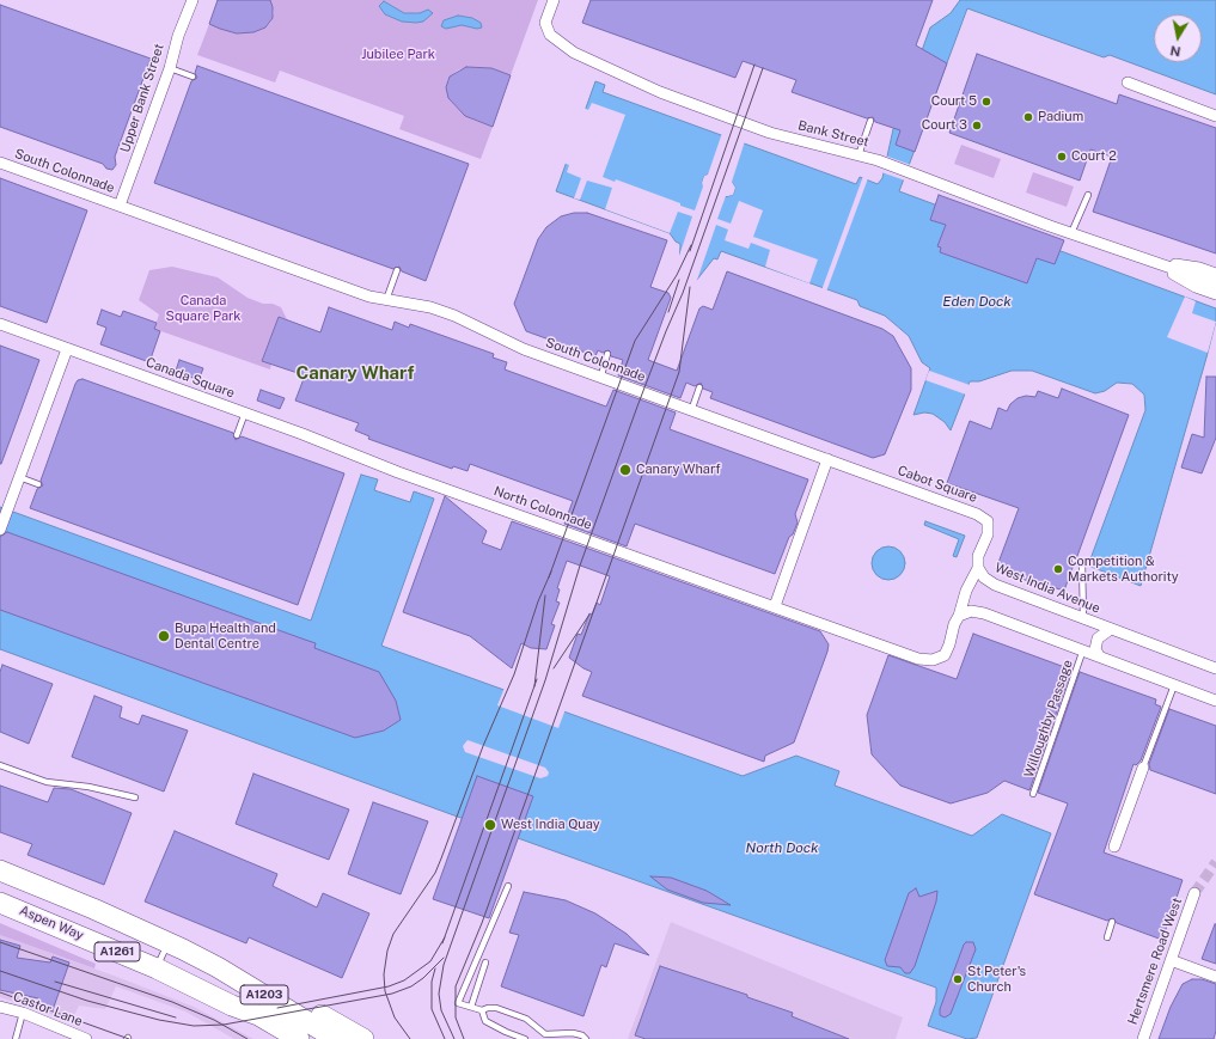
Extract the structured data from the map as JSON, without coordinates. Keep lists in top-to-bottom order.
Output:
{
  "streets": {
    "highway": ["Aspen Way", "A1261", "A1203"],
    "street": [
      "Upper Bank Street",
      "Bank Street",
      "South Colonnade",
      "Canada Square",
      "Cabot Square",
      "North Colonnade",
      "West India Avenue",
      "Hertsmere Road West",
      "Castor Lane"
    ],
    "lane": ["Willoughby Passage"]
  },
  "crossings": [
    ["Upper Bank Street", "South Colonnade"],
    ["South Colonnade", "Cabot Square"],
    ["Canada Square", "North Colonnade"],
    ["Cabot Square", "North Colonnade"],
    ["Cabot Square", "West India Avenue"],
    ["Aspen Way", "A1261"],
    ["Aspen Way", "A1203"],
    ["A1261", "A1203"]
  ],
  "districts": ["Canary Wharf"],
  "water": ["Eden Dock", "North Dock"],
  "parks": ["Jubilee Park", "Canada Square Park"],
  "places": [
    "Court 5",
    "Padium",
    "Court 3",
    "Court 2",
    "Canary Wharf",
    "Competition & Markets Authority",
    "Bupa Health and Dental Centre",
    "West India Quay",
    "St Peter's Church"
  ],
  "north": "bottom"
}
